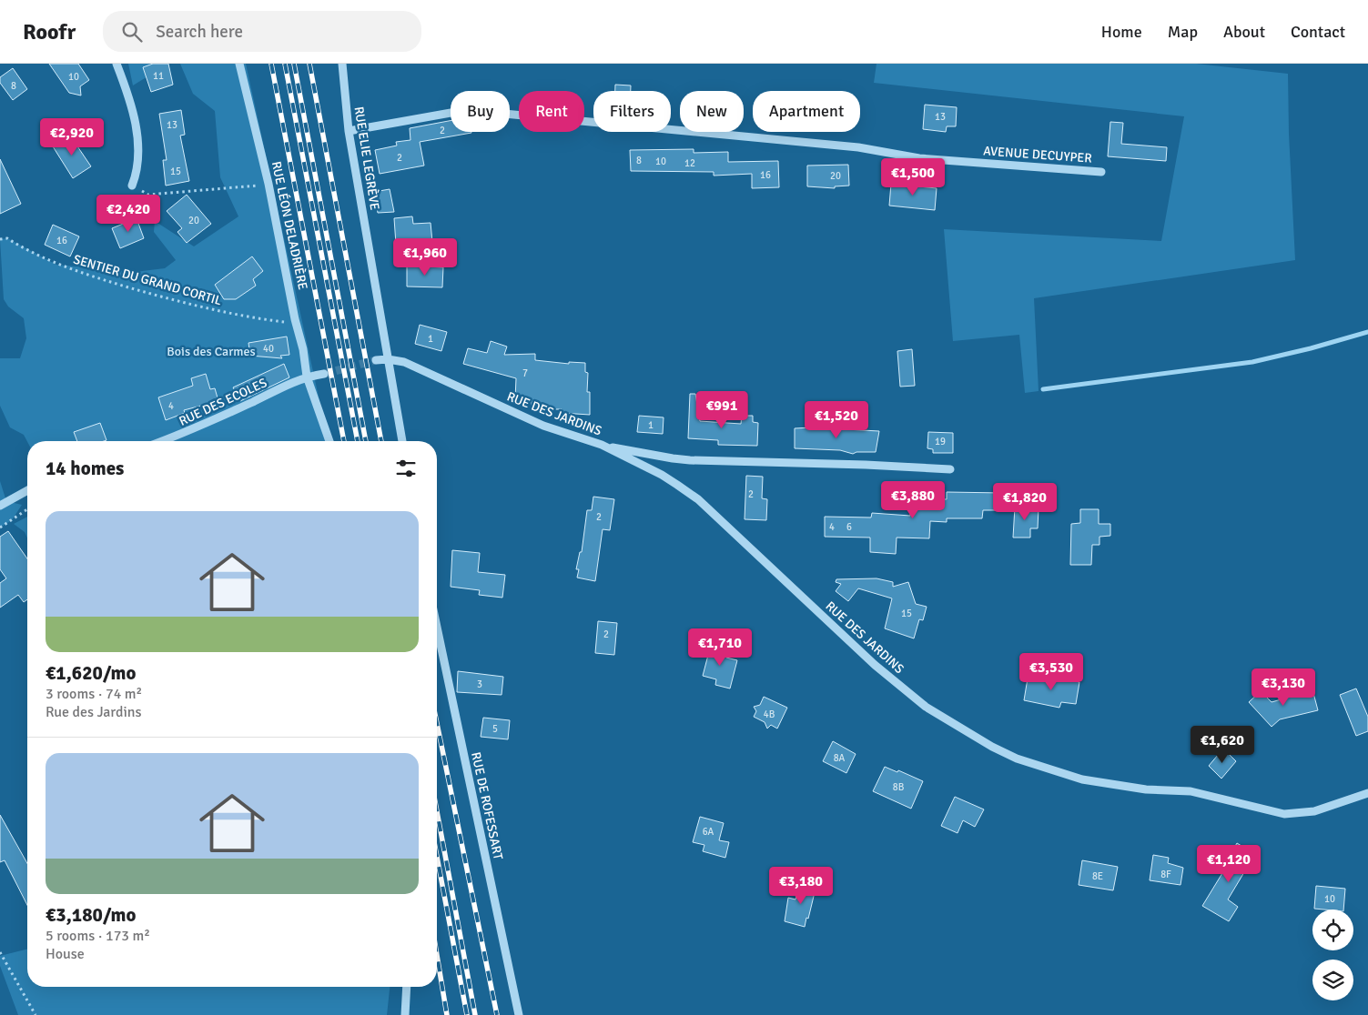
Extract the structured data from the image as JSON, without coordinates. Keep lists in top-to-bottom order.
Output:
{
  "streets": {
    "street": [
      "AVENUE DECUYPER",
      "RUE ELIE LEGRÈVE",
      "RUE LÉON DELADRIÈRE",
      "RUE DES ECOLES",
      "RUE DES JARDINS",
      "RUE DE ROFESSART"
    ],
    "path": ["SENTIER DU GRAND CORTIL"]
  },
  "crossings": [
    ["AVENUE DECUYPER", "RUE ELIE LEGRÈVE"],
    ["RUE ELIE LEGRÈVE", "RUE DES JARDINS"],
    ["RUE LÉON DELADRIÈRE", "SENTIER DU GRAND CORTIL"],
    ["RUE LÉON DELADRIÈRE", "RUE DES ECOLES"]
  ],
  "parks": ["Bois des Carmes"],
  "house_numbers": [
    "11",
    "10",
    "8",
    "13",
    "13",
    "2",
    "2",
    "8",
    "10",
    "12",
    "15",
    "16",
    "20",
    "20",
    "16",
    "1",
    "40",
    "7",
    "4",
    "1",
    "19",
    "2",
    "2",
    "4",
    "6",
    "15",
    "2",
    "3",
    "4B",
    "5",
    "8A",
    "8B",
    "6A",
    "8F",
    "8E",
    "10"
  ],
  "page": {
    "header": "Roofr",
    "search": "Search here",
    "nav": [
      "Home",
      "Map",
      "About",
      "Contact"
    ],
    "chip": [
      "Buy",
      "Rent",
      "Filters",
      "New",
      "Apartment"
    ],
    "price": [
      "€2,920",
      "€1,500",
      "€2,420",
      "€1,960",
      "€991",
      "€1,520",
      "€3,880",
      "€1,820",
      "€1,710",
      "€3,530",
      "€3,130",
      "€1,620",
      "€1,120",
      "€3,180"
    ],
    "heading": "14 homes",
    "list": [
      {
        "name": "€1,620/mo",
        "note": "3 rooms · 74 m² · Rue des Jardins"
      },
      {
        "name": "€3,180/mo",
        "note": "5 rooms · 173 m² · House"
      }
    ]
  }
}
